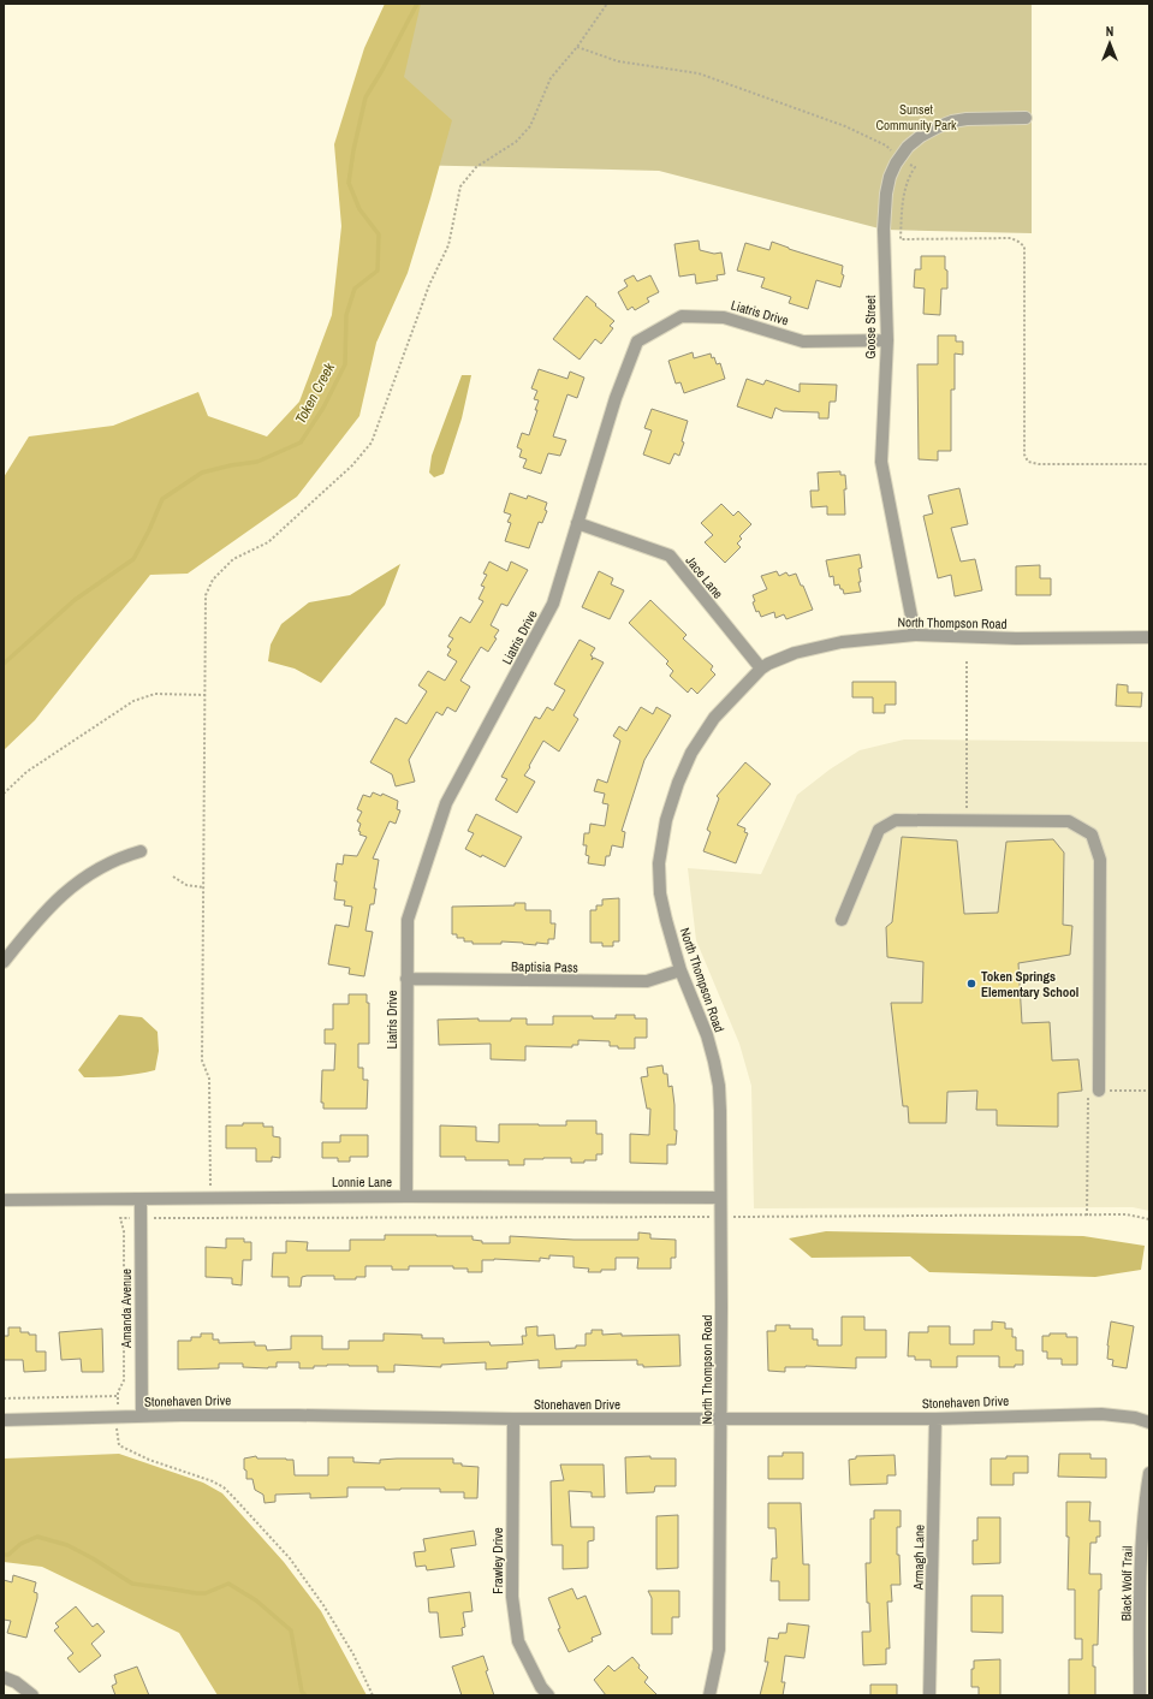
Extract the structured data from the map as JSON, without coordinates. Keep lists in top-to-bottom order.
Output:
{
  "streets": {
    "street": [
      "Liatris Drive",
      "Goose Street",
      "Jace Lane",
      "North Thompson Road",
      "Baptisia Pass",
      "Lonnie Lane",
      "Amanda Avenue",
      "Stonehaven Drive",
      "Armagh Lane",
      "Frawley Drive",
      "Black Wolf Trail"
    ]
  },
  "crossings": [
    ["Liatris Drive", "Goose Street"],
    ["Liatris Drive", "Jace Lane"],
    ["Liatris Drive", "Baptisia Pass"],
    ["Liatris Drive", "Lonnie Lane"],
    ["Goose Street", "North Thompson Road"],
    ["Jace Lane", "North Thompson Road"],
    ["North Thompson Road", "Baptisia Pass"],
    ["North Thompson Road", "Lonnie Lane"],
    ["North Thompson Road", "Stonehaven Drive"],
    ["Lonnie Lane", "Amanda Avenue"],
    ["Amanda Avenue", "Stonehaven Drive"],
    ["Stonehaven Drive", "Armagh Lane"],
    ["Stonehaven Drive", "Frawley Drive"]
  ],
  "water": ["Token Creek"],
  "parks": ["Sunset Community Park"],
  "places": ["Token Springs Elementary School"],
  "north": "top"
}
